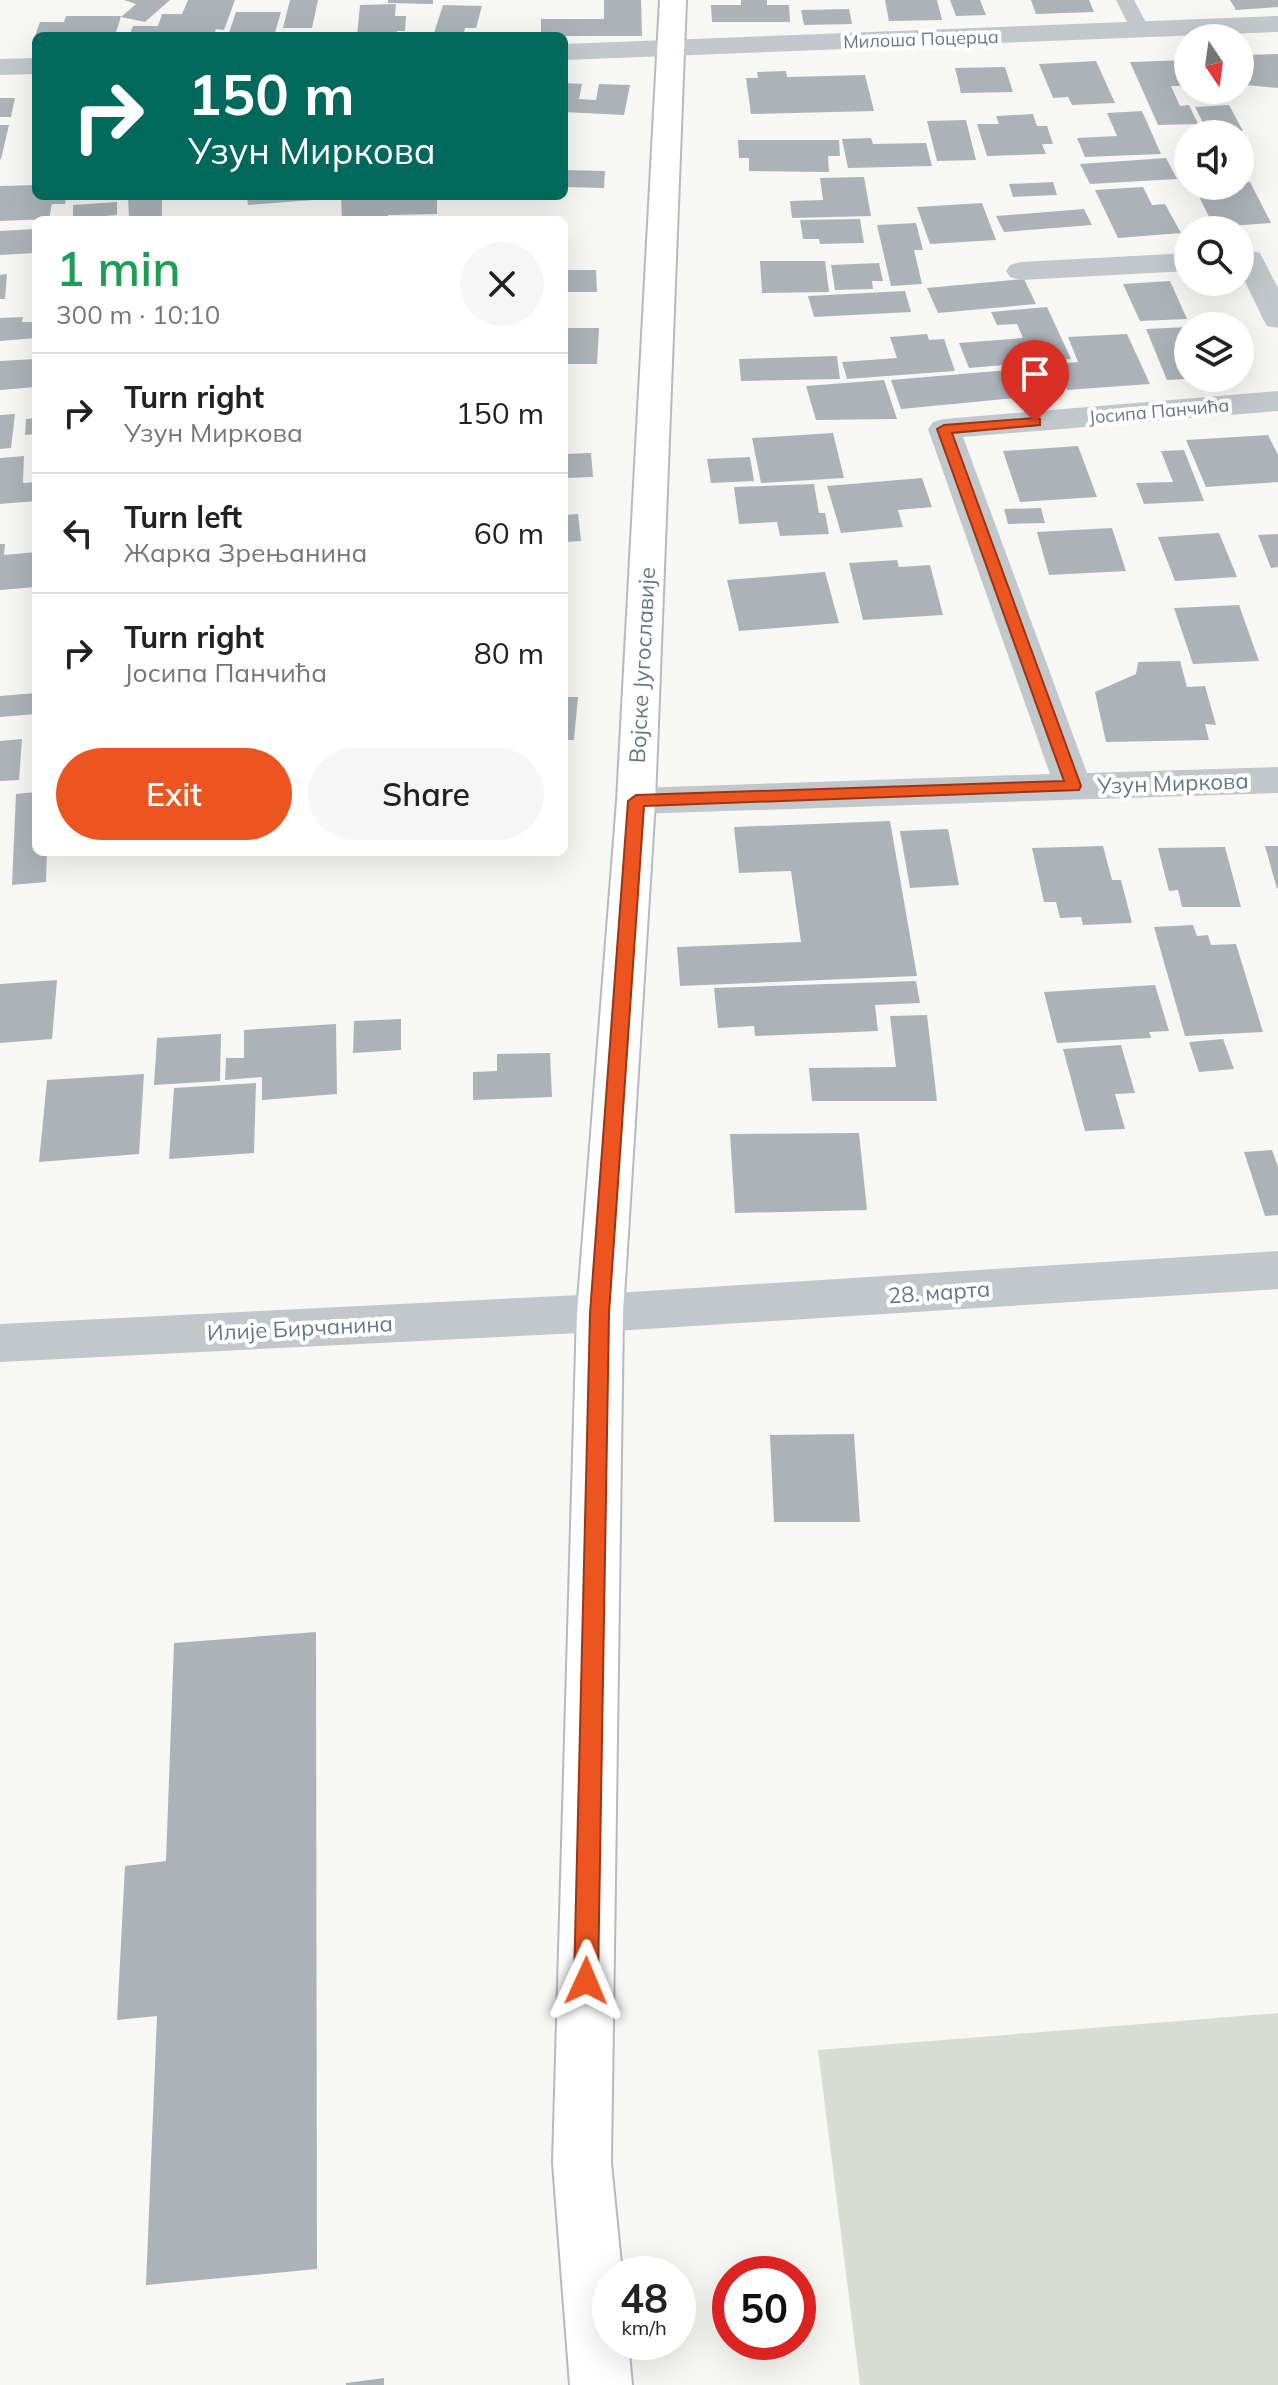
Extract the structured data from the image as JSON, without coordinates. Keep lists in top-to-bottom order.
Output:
{
  "streets": {
    "main road": ["Војске Југославије"],
    "street": [
      "Милоша Поцерца",
      "Јосипа Панчића",
      "Узун Миркова",
      "28. марта",
      "Илије Бирчанина"
    ]
  },
  "crossings": [
    ["Милоша Поцерца", "Војске Југославије"],
    ["Јосипа Панчића", "Узун Миркова"],
    ["Војске Југославије", "Узун Миркова"],
    ["Војске Југославије", "28. марта"],
    ["Војске Југославије", "Илије Бирчанина"],
    ["28. марта", "Илије Бирчанина"]
  ],
  "north": "bottom",
  "page": {
    "turn": ["150 m", "Узун Миркова"],
    "heading": ["1 min", "300 m · 10:10"],
    "list": [
      {
        "name": "Turn right",
        "note": "Узун Миркова",
        "value": "150 m"
      },
      {
        "name": "Turn left",
        "note": "Жарка Зрењанина",
        "value": "60 m"
      },
      {
        "name": "Turn right",
        "note": "Јосипа Панчића",
        "value": "80 m"
      }
    ],
    "buttons": ["Exit", "Share"],
    "speed": "48 km/h",
    "limit": "50"
  }
}
